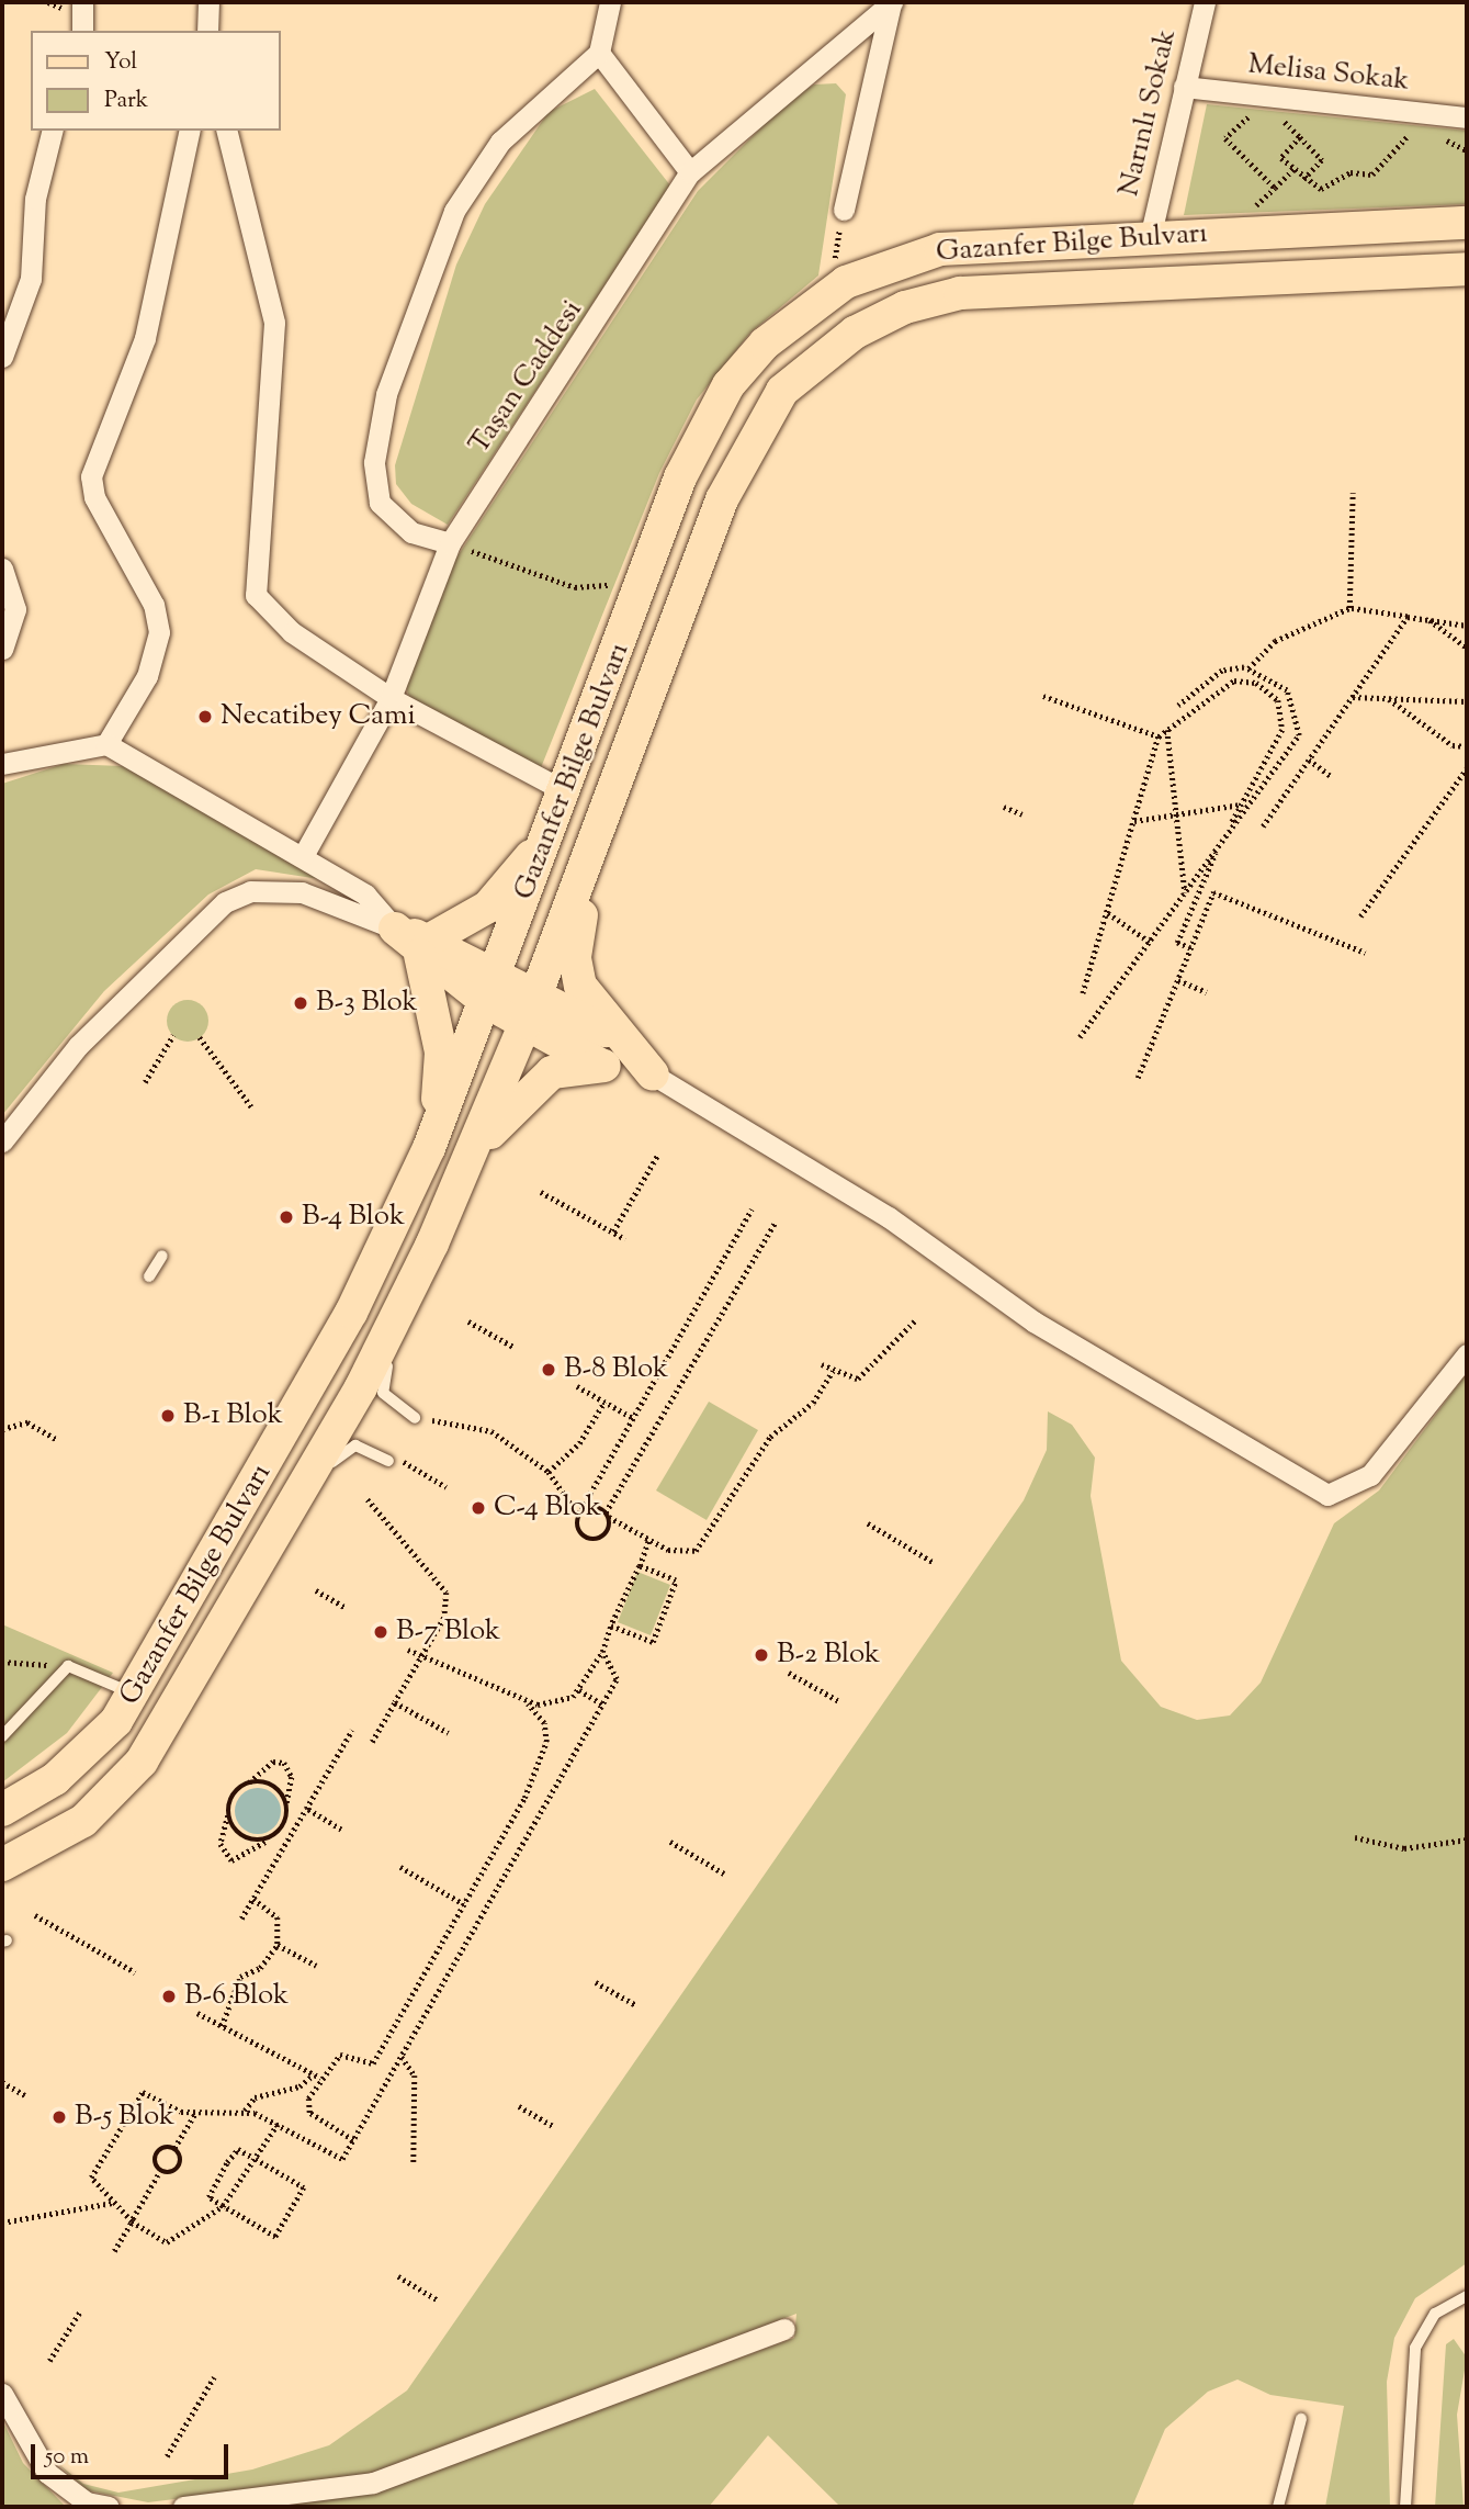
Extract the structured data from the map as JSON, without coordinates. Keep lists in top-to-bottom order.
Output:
{
  "streets": {
    "main road": ["Gazanfer Bilge Bulvarı"],
    "street": ["Melisa Sokak", "Narınlı Sokak", "Taşan Caddesi"]
  },
  "crossings": [
    ["Melisa Sokak", "Narınlı Sokak"],
    ["Narınlı Sokak", "Gazanfer Bilge Bulvarı"]
  ],
  "places": [
    "Necatibey Cami",
    "B-3 Blok",
    "B-4 Blok",
    "B-8 Blok",
    "B-1 Blok",
    "C-4 Blok",
    "B-7 Blok",
    "B-2 Blok",
    "B-6 Blok",
    "B-5 Blok"
  ],
  "legend": ["Yol", "Park"],
  "scale_bar": "50 m"
}
